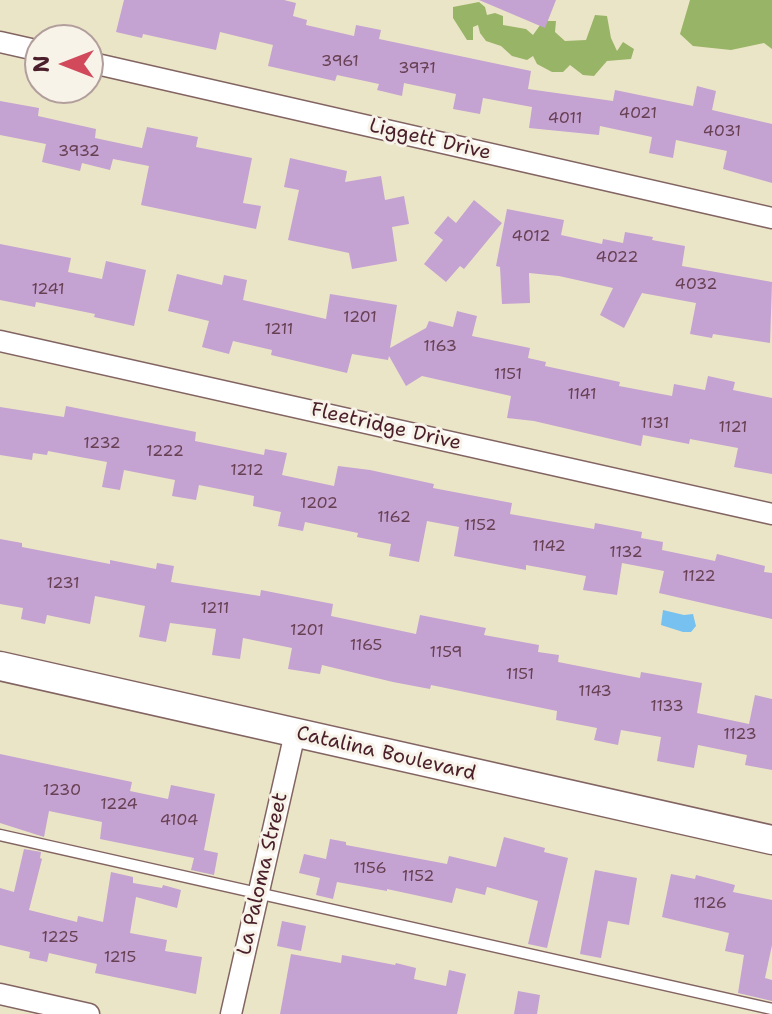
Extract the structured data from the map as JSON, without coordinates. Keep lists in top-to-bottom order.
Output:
{
  "streets": {
    "main road": ["Catalina Boulevard"],
    "street": ["Liggett Drive", "Fleetridge Drive", "La Paloma Street"]
  },
  "crossings": [
    ["Catalina Boulevard", "La Paloma Street"]
  ],
  "house_numbers": [
    "3961",
    "3971",
    "4021",
    "4011",
    "4031",
    "3932",
    "4012",
    "4022",
    "4032",
    "1241",
    "1201",
    "1211",
    "1163",
    "1151",
    "1141",
    "1131",
    "1121",
    "1232",
    "1222",
    "1212",
    "1202",
    "1162",
    "1152",
    "1142",
    "1132",
    "1122",
    "1231",
    "1211",
    "1201",
    "1165",
    "1159",
    "1151",
    "1143",
    "1133",
    "1123",
    "1230",
    "1224",
    "4104",
    "1156",
    "1152",
    "1126",
    "1225",
    "1215"
  ],
  "north": "left"
}
